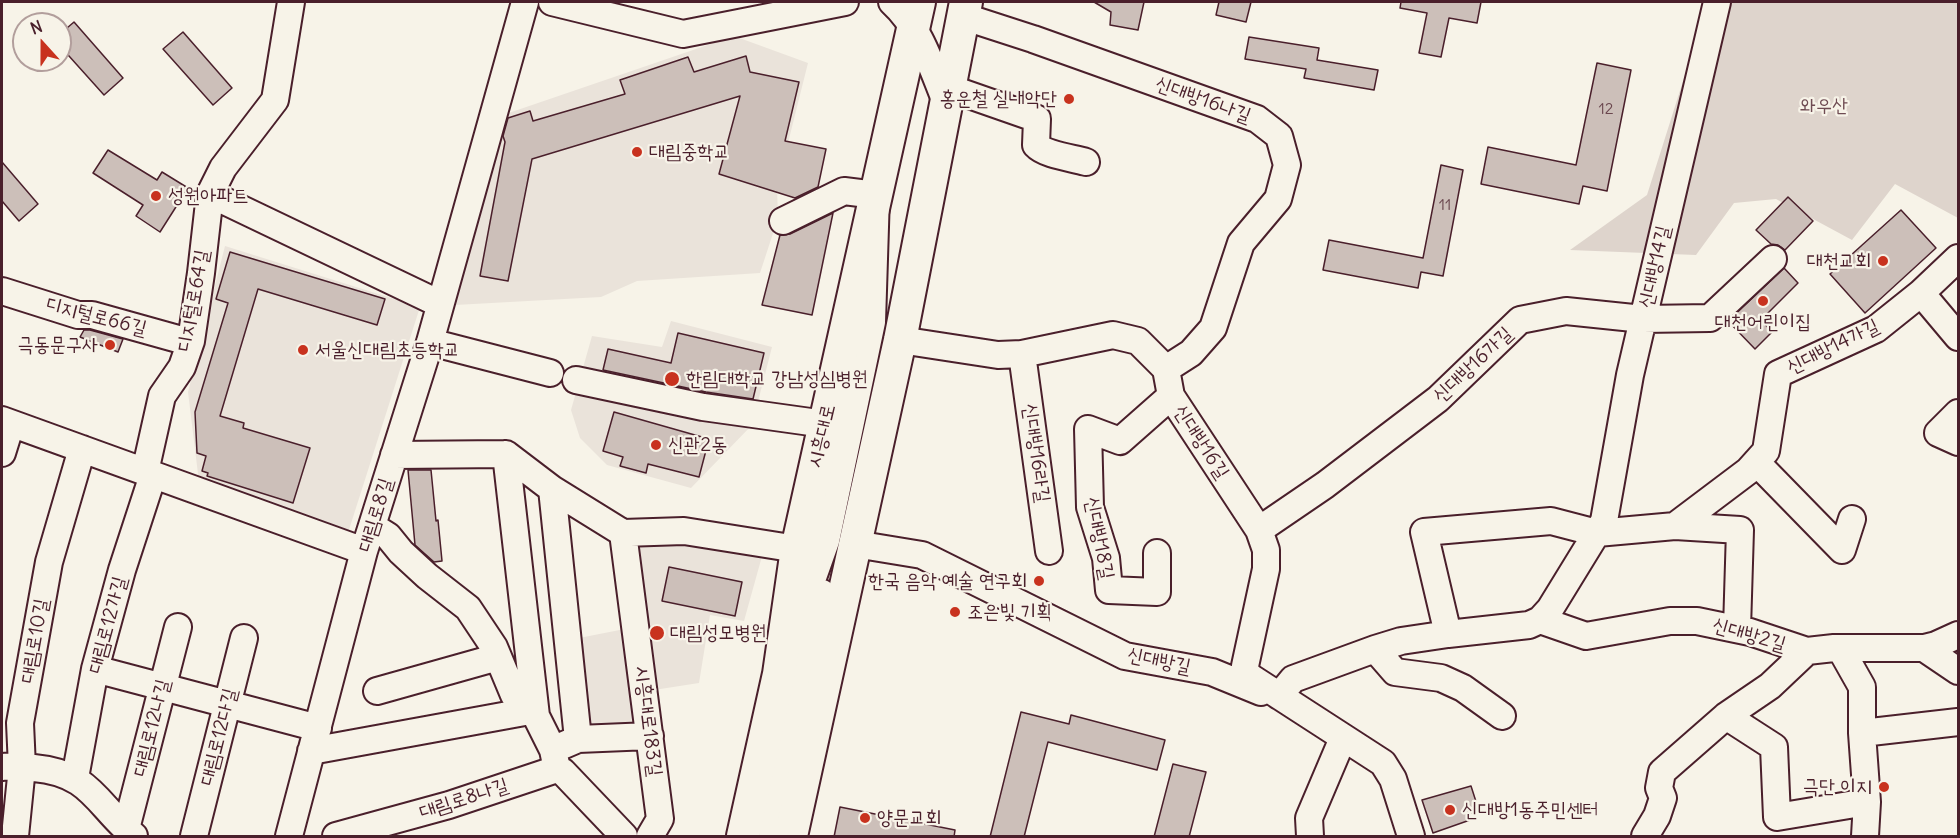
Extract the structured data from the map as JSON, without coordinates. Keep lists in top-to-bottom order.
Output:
{
  "streets": {
    "main road": ["시흥대로"],
    "street": [
      "신대방16나길",
      "신대방14길",
      "디지털로64길",
      "디지털로66길",
      "신대방14가길",
      "신대방16가길",
      "신대방16길",
      "신대방16라길",
      "대림로8길",
      "신대방18길",
      "대림로12가길",
      "신대방2길",
      "대림로10길",
      "신대방길",
      "시흥대로183길",
      "대림로12나길",
      "대림로12다길",
      "대림로8나길"
    ]
  },
  "crossings": [
    ["신대방16나길", "신대방16길"],
    ["신대방14길", "신대방16가길"],
    ["신대방14길", "신대방2길"],
    ["디지털로64길", "디지털로66길"],
    ["디지털로64길", "대림로12가길"],
    ["신대방16가길", "신대방16길"],
    ["신대방16길", "신대방18길"],
    ["신대방16길", "신대방길"]
  ],
  "parks": ["와우산"],
  "places": [
    "홍운철 실내악단",
    "대림중학교",
    "성원아파트",
    "대천교회",
    "대천어린이집",
    "극동문구사",
    "서울신대림초등학교",
    "한림대학교 강남성심병원",
    "신관2동",
    "한국 음악 예술 연구회",
    "조은빛 기획",
    "대림성모병원",
    "극단 이지",
    "신대방1동주민센터",
    "양문교회"
  ],
  "house_numbers": ["12", "11"],
  "north": "top"
}
